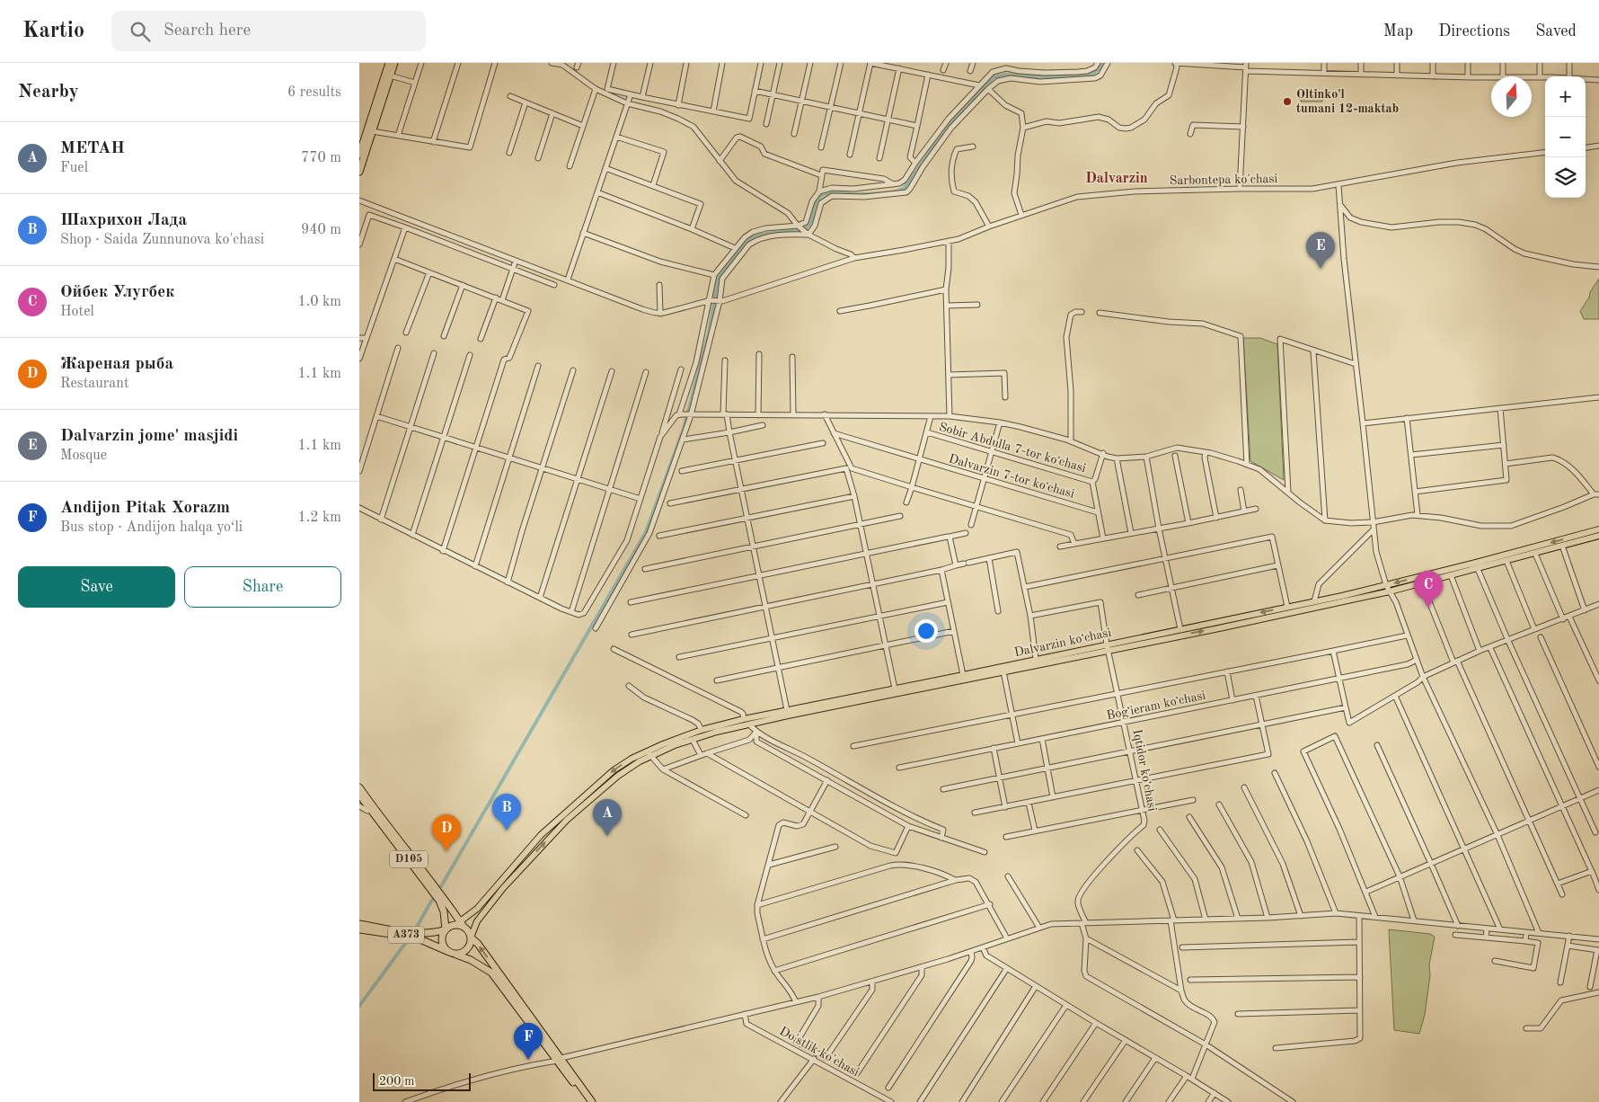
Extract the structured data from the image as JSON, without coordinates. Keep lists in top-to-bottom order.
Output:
{
  "streets": {
    "highway": ["D105", "A373"],
    "main road": ["Dalvarzin koʻchasi"],
    "street": [
      "Sarbontepa ko'chasi",
      "Sobir Abdulla 7-tor koʻchasi",
      "Dalvarzin 7-tor koʻchasi",
      "Bogʻieram koʻchasi",
      "Iqtidor koʻchasi",
      "Do'stlik ko'chasi"
    ]
  },
  "crossings": [
    ["Dalvarzin koʻchasi", "Iqtidor koʻchasi"],
    ["Bogʻieram koʻchasi", "Iqtidor koʻchasi"],
    ["D105", "A373"]
  ],
  "districts": ["Dalvarzin"],
  "places": ["Oltinko'l tumani 12-maktab"],
  "scale_bar": "200 m",
  "north": "top",
  "page": {
    "header": "Kartio",
    "search": "Search here",
    "nav": ["Map", "Directions", "Saved"],
    "heading": ["Nearby", "6 results"],
    "map_buttons": ["+", "−"],
    "list": [
      {
        "mark": "A",
        "name": "МЕТАН",
        "note": "Fuel",
        "value": "770 m"
      },
      {
        "mark": "B",
        "name": "Шахрихон Лада",
        "note": "Shop · Saida Zunnunova ko'chasi",
        "value": "940 m"
      },
      {
        "mark": "C",
        "name": "Ойбек Улугбек",
        "note": "Hotel",
        "value": "1.0 km"
      },
      {
        "mark": "D",
        "name": "Жареная рыба",
        "note": "Restaurant",
        "value": "1.1 km"
      },
      {
        "mark": "E",
        "name": "Dalvarzin jome' masjidi",
        "note": "Mosque",
        "value": "1.1 km"
      },
      {
        "mark": "F",
        "name": "Andijon Pitak Xorazm",
        "note": "Bus stop · Andijon halqa yo‘li",
        "value": "1.2 km"
      }
    ],
    "pins": [
      "E",
      "C",
      "B",
      "A",
      "D",
      "F"
    ],
    "buttons": ["Save", "Share"],
    "scale": "200 m"
  }
}
